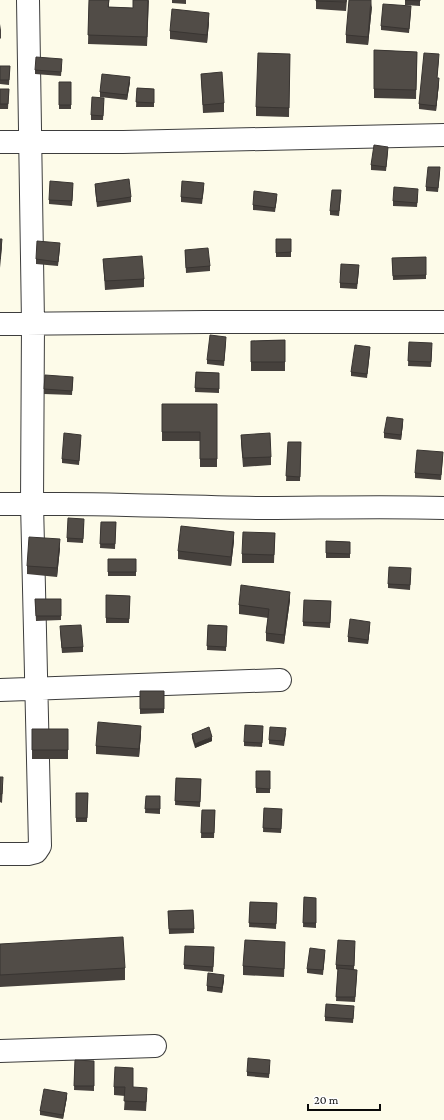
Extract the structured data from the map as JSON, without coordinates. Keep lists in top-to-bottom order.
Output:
{
  "scale_bar": "20 m"
}
